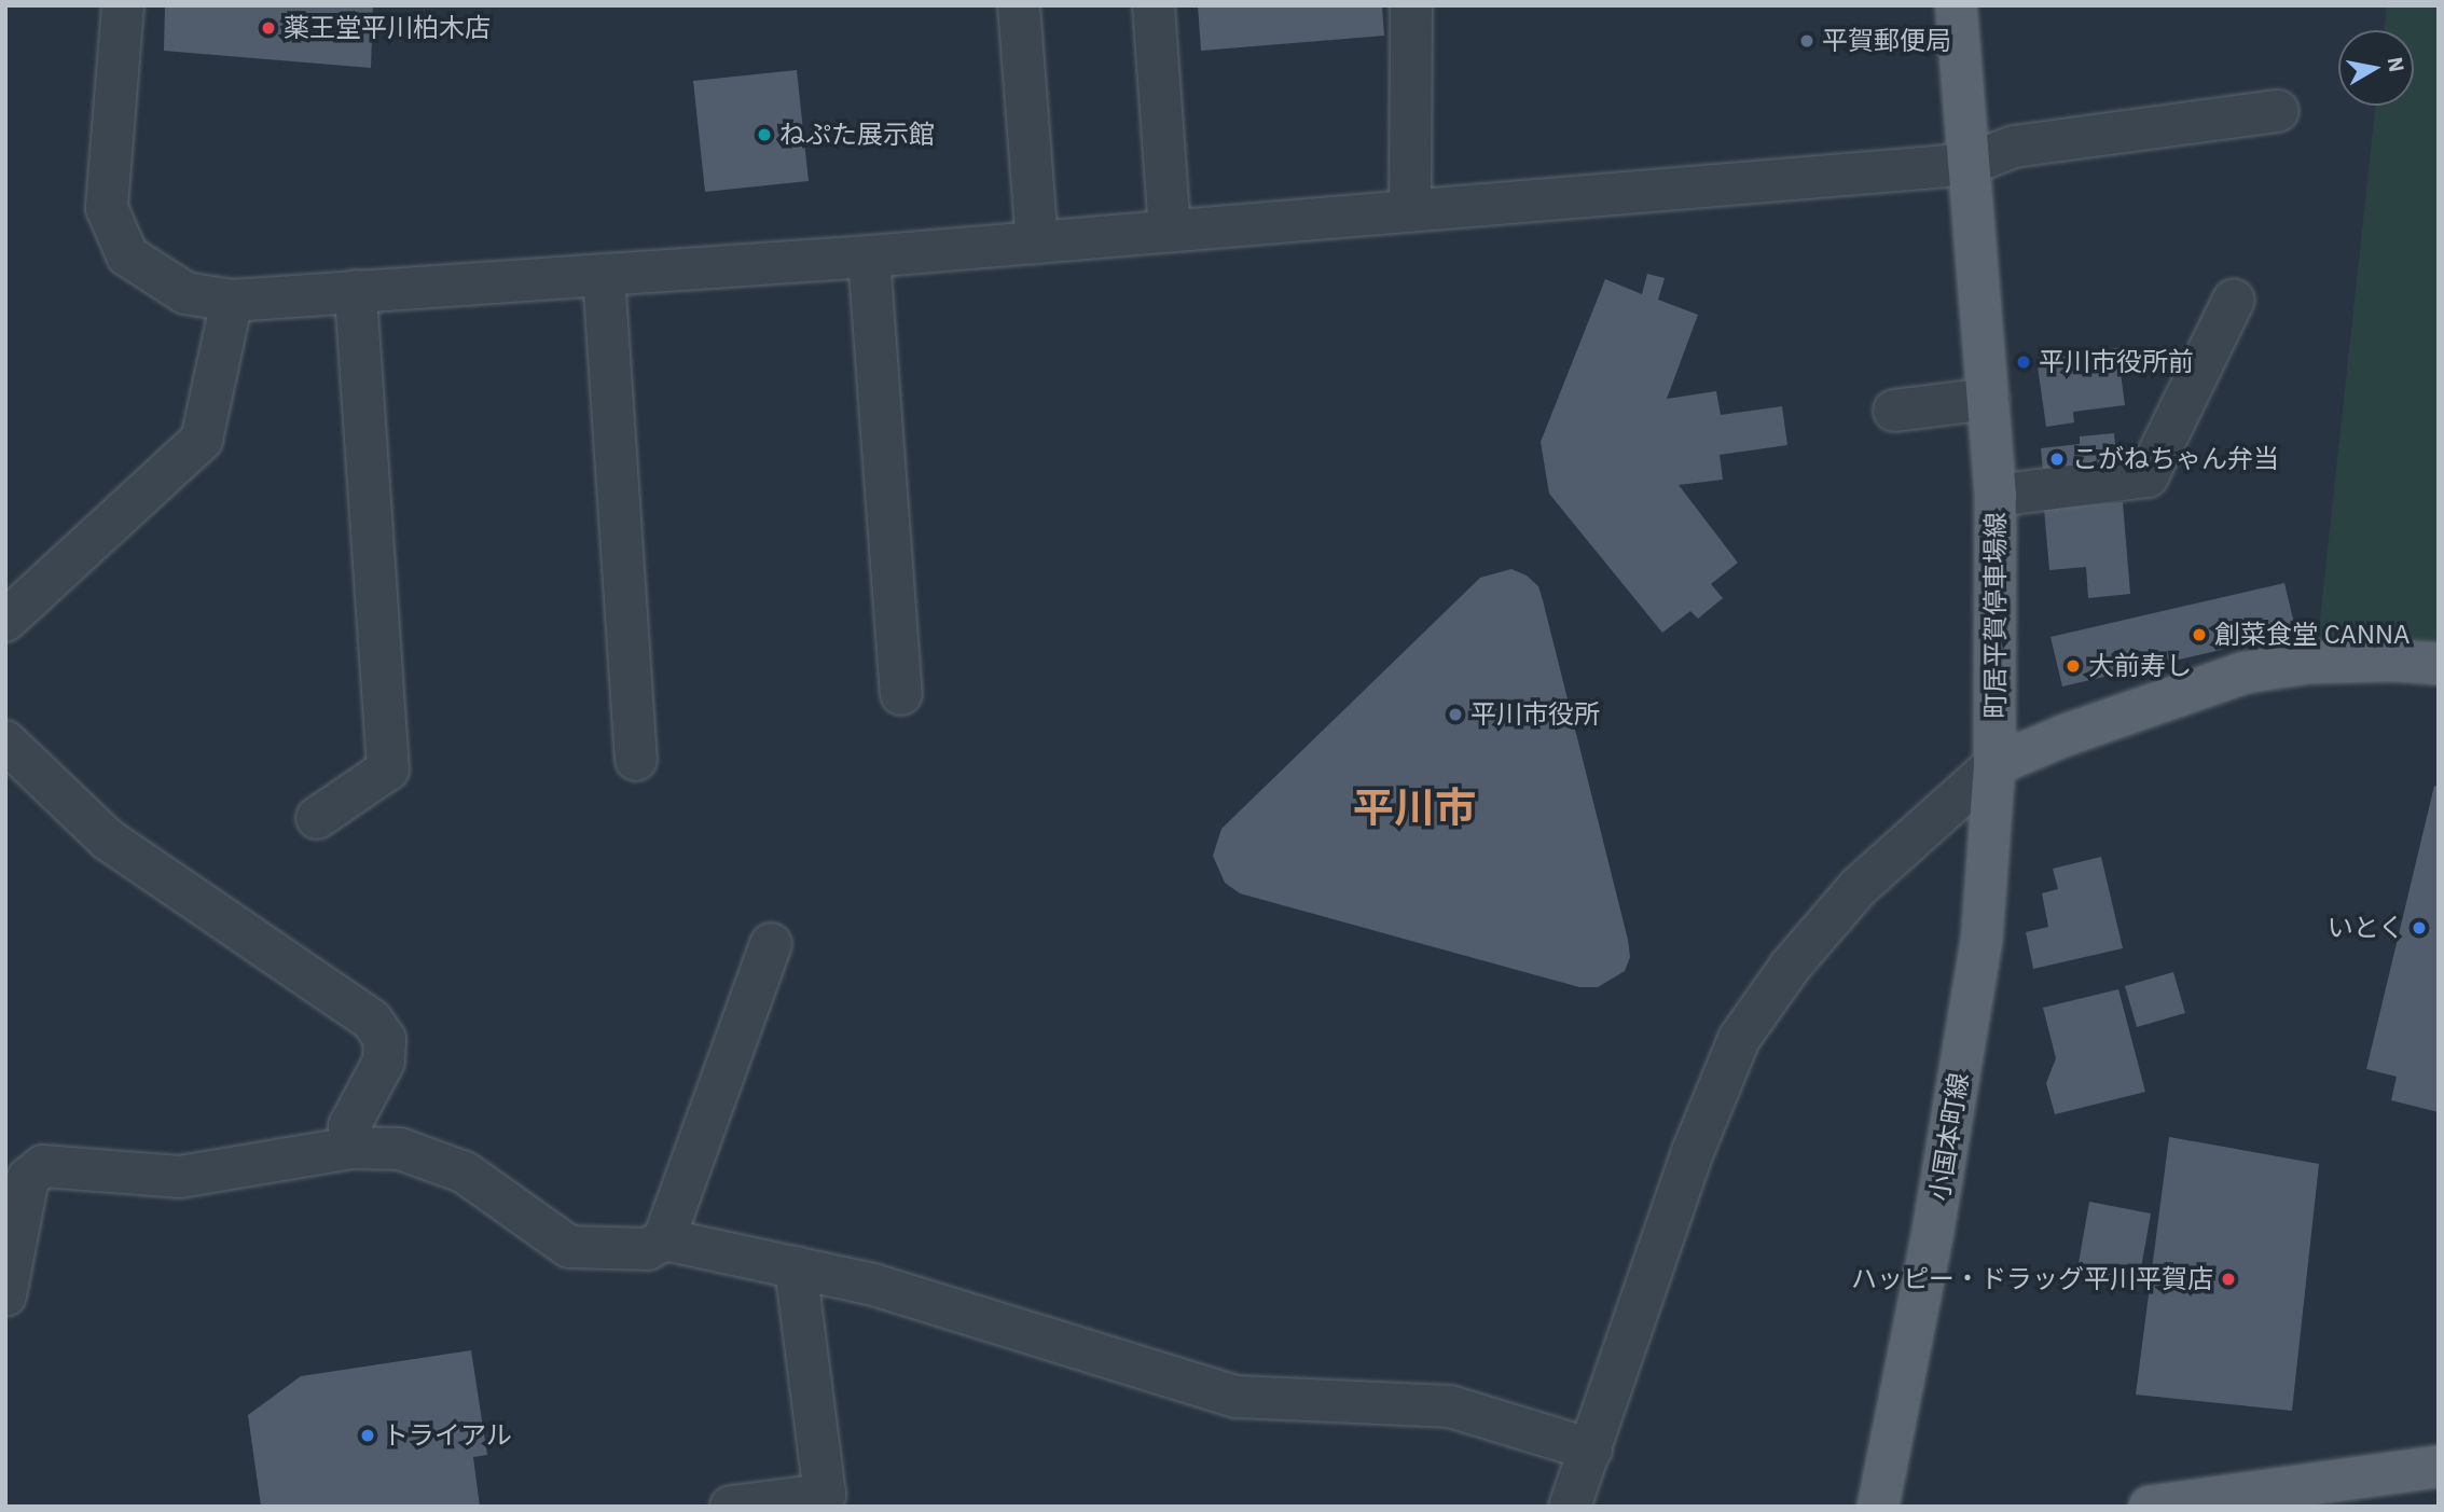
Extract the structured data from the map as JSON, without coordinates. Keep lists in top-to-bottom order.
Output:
{
  "streets": {
    "main road": ["町居平賀停車場線", "小国本町線"]
  },
  "crossings": [
    ["町居平賀停車場線", "小国本町線"]
  ],
  "districts": ["平川市"],
  "places": [
    "薬王堂平川柏木店",
    "平賀郵便局",
    "ねぷた展示館",
    "平川市役所前",
    "こがねちゃん弁当",
    "創菜食堂 CANNA",
    "大前寿し",
    "平川市役所",
    "いとく",
    "ハッピー・ドラッグ平川平賀店",
    "トライアル"
  ],
  "north": "right"
}
